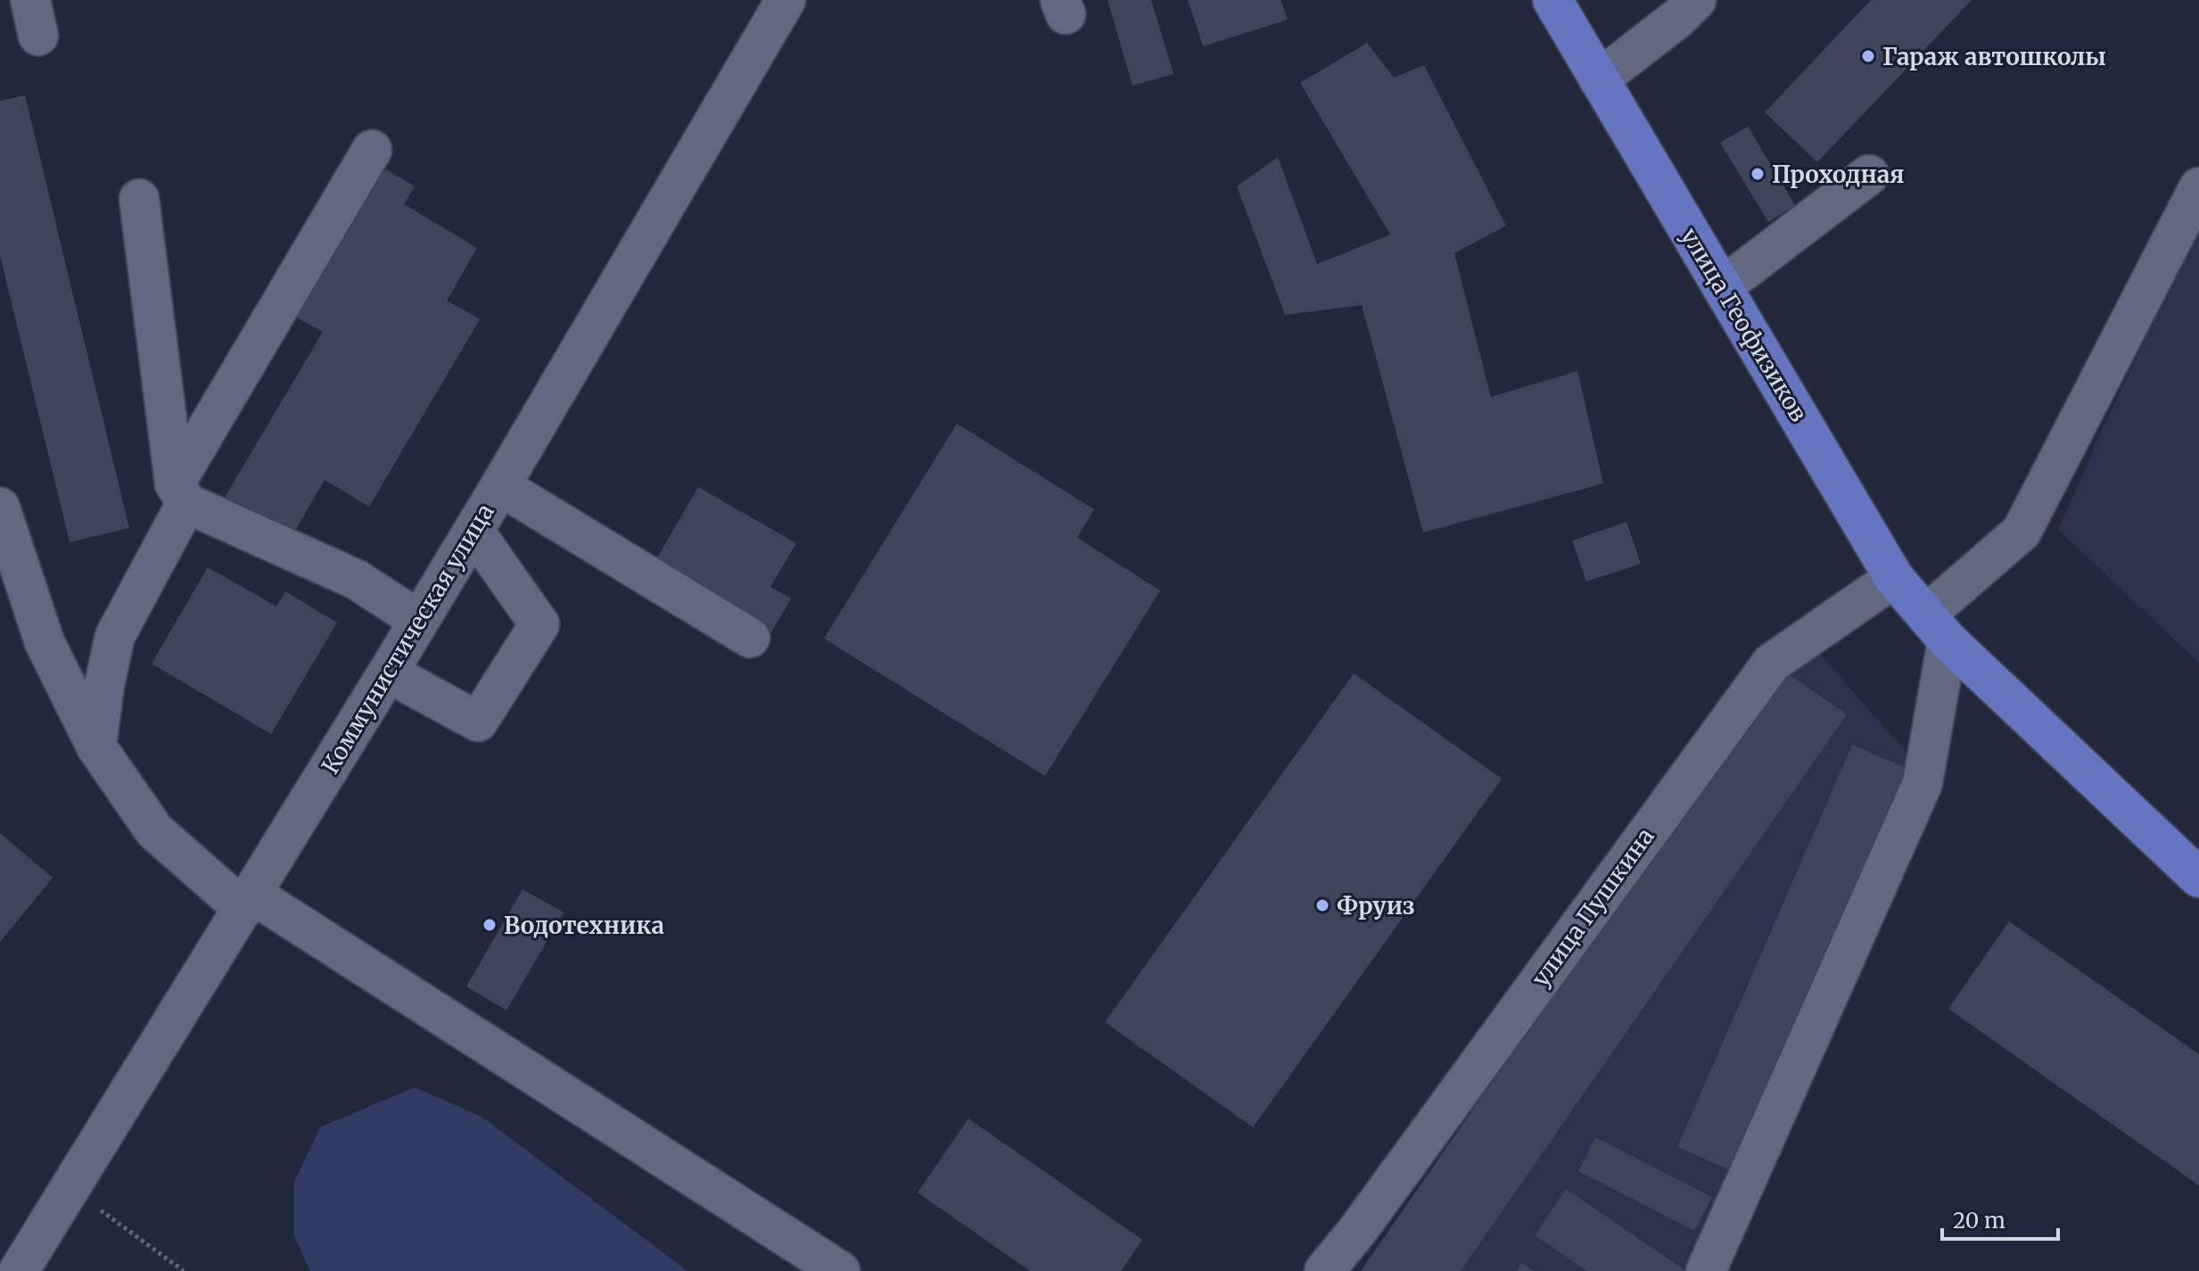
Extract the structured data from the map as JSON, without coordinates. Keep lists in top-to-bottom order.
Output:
{
  "streets": {
    "main road": ["улица Геофизиков"],
    "street": ["Коммунистическая улица", "улица Пушкина"]
  },
  "crossings": [
    ["улица Геофизиков", "улица Пушкина"]
  ],
  "places": [
    "Гараж автошколы",
    "Проходная",
    "Фруиз",
    "Водотехника"
  ],
  "scale_bar": "20 m"
}
